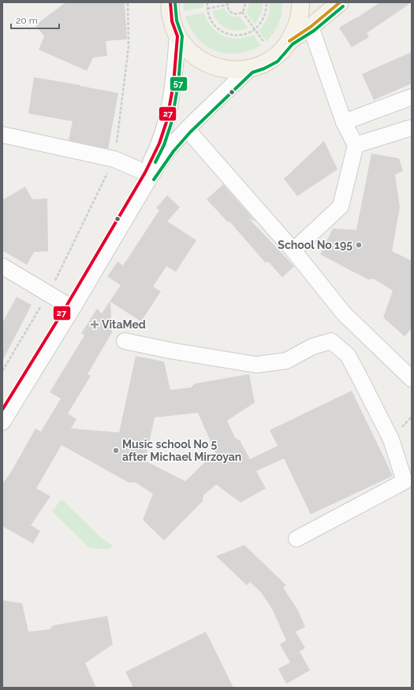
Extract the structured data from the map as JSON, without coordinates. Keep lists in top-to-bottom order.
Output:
{
  "places": {
    "other": ["School No 195", "Music school No 5 after Michael Mirzoyan"],
    "health": ["VitaMed"]
  },
  "lines": ["transit line 27", "transit line 57"],
  "scale_bar": "20 m"
}
